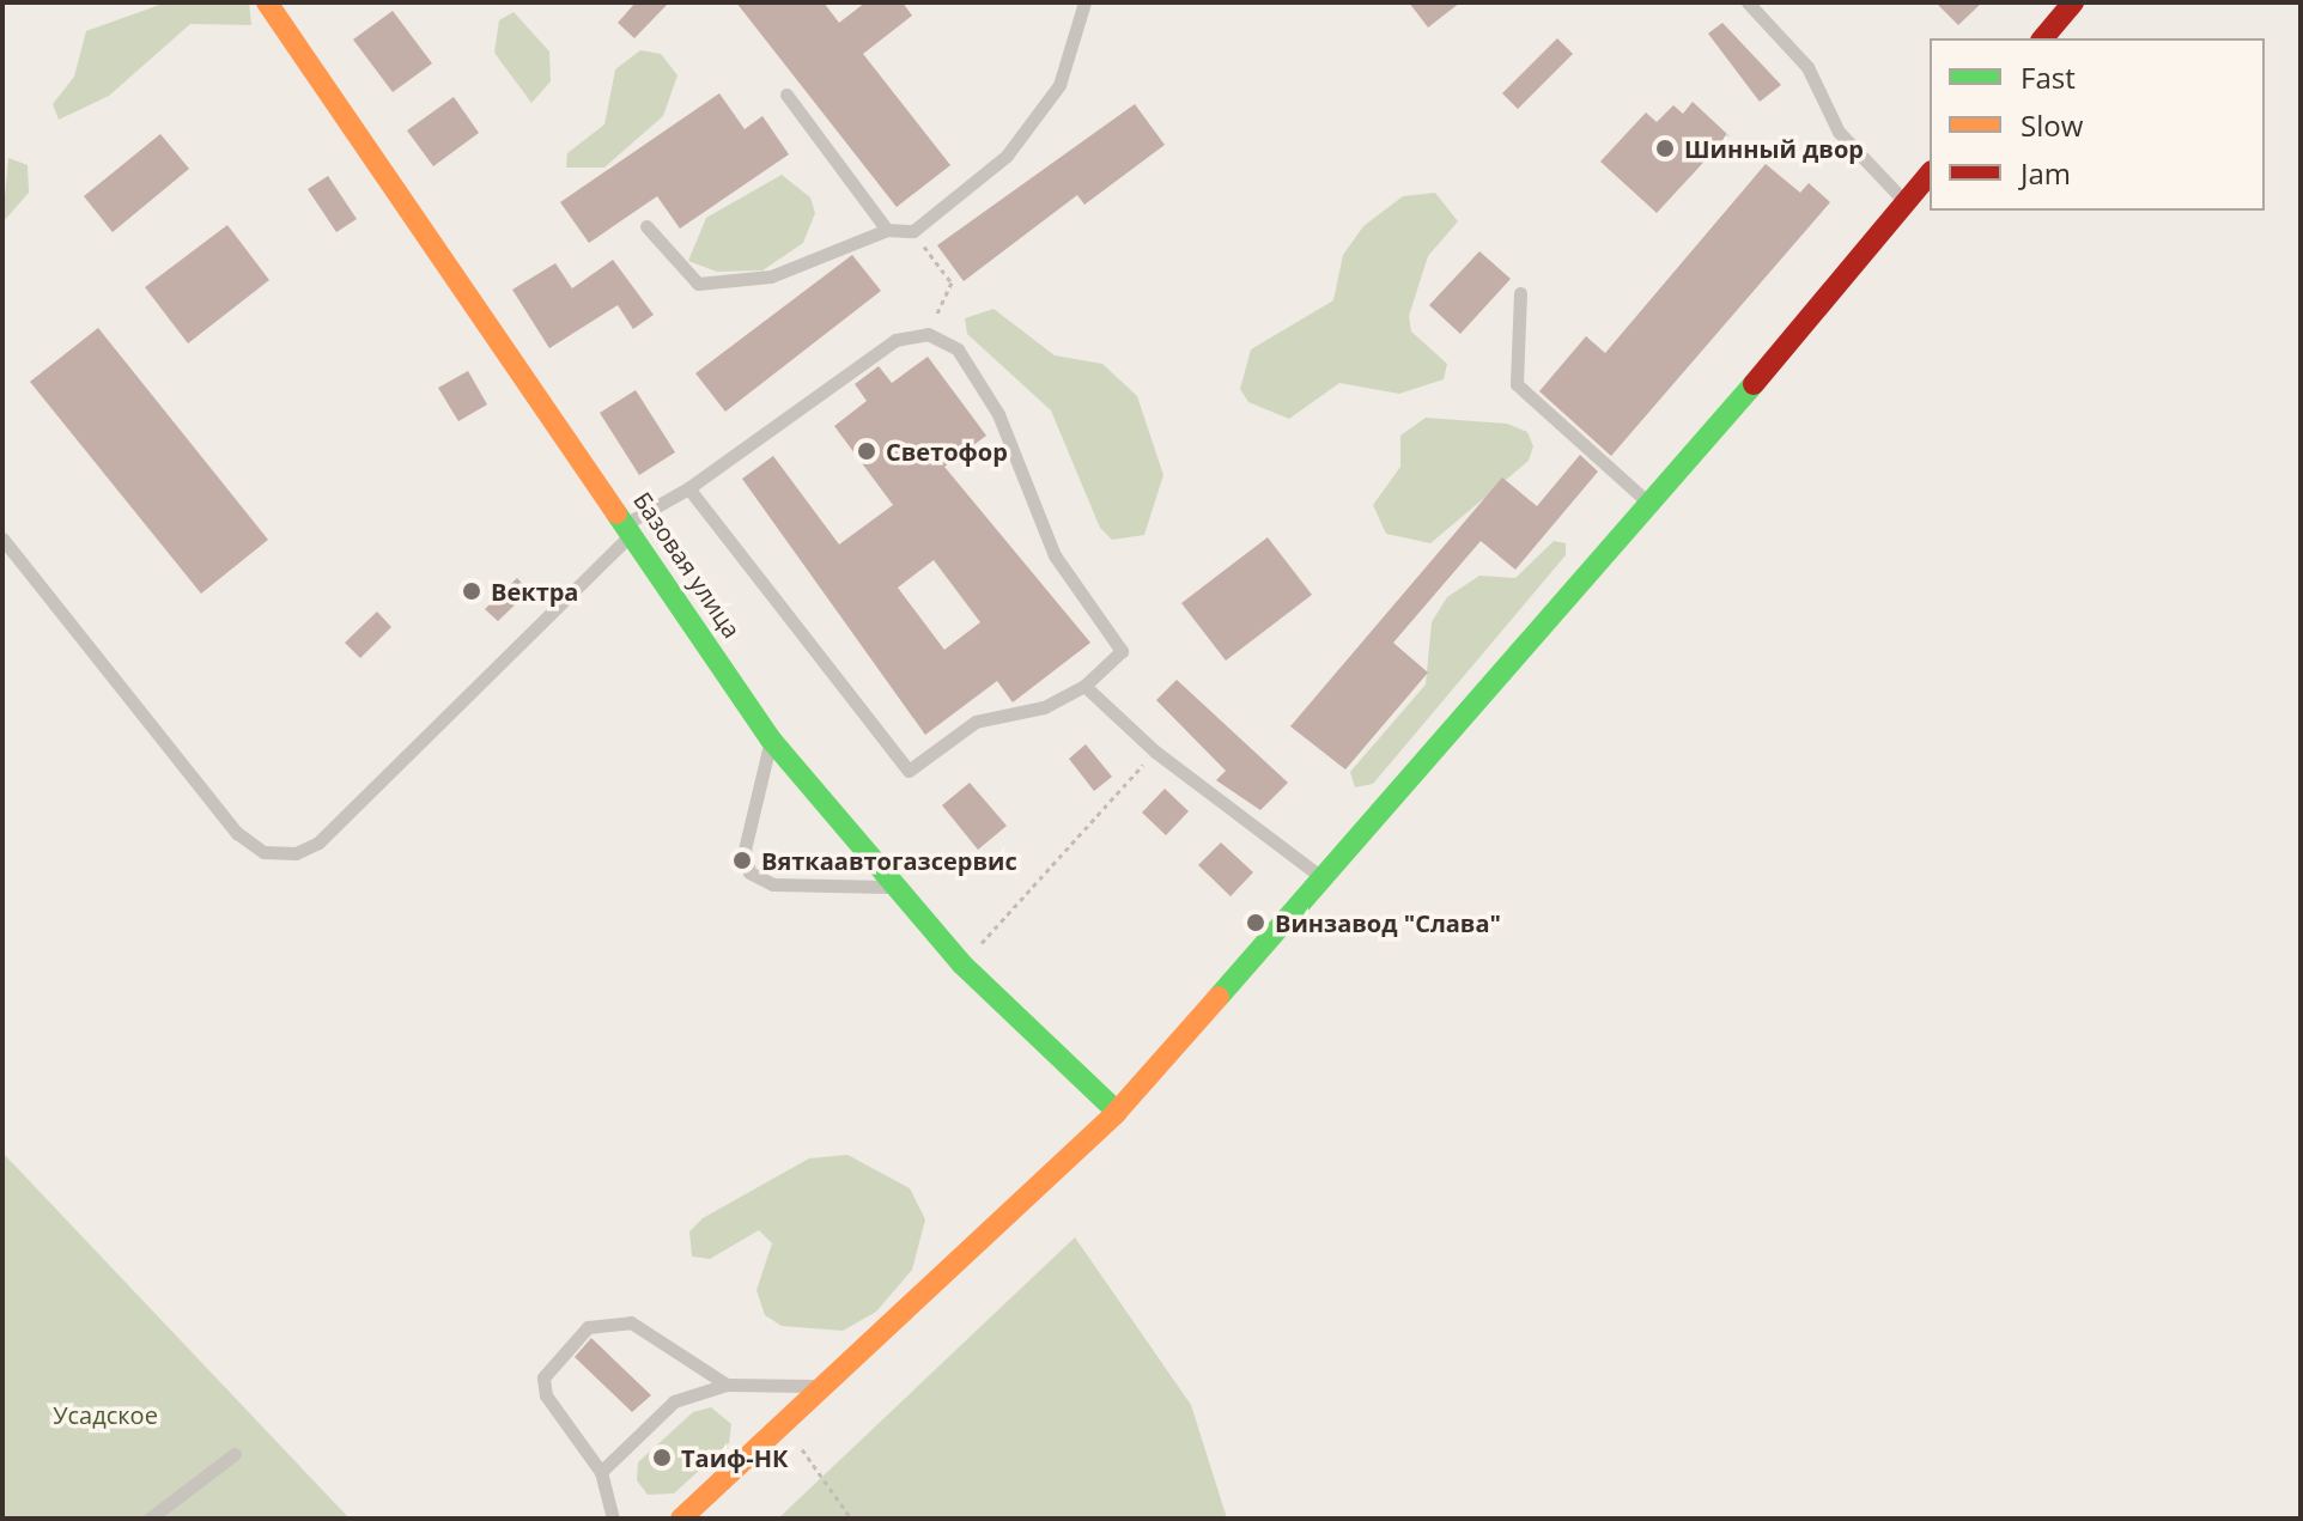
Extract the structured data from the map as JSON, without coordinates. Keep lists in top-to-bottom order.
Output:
{
  "streets": {
    "main road": ["Базовая улица"]
  },
  "parks": ["Усадское"],
  "places": [
    "Шинный двор",
    "Светофор",
    "Вектра",
    "Вяткаавтогазсервис",
    "Винзавод \"Слава\"",
    "Таиф-НК"
  ],
  "legend": ["Fast", "Slow", "Jam"]
}
